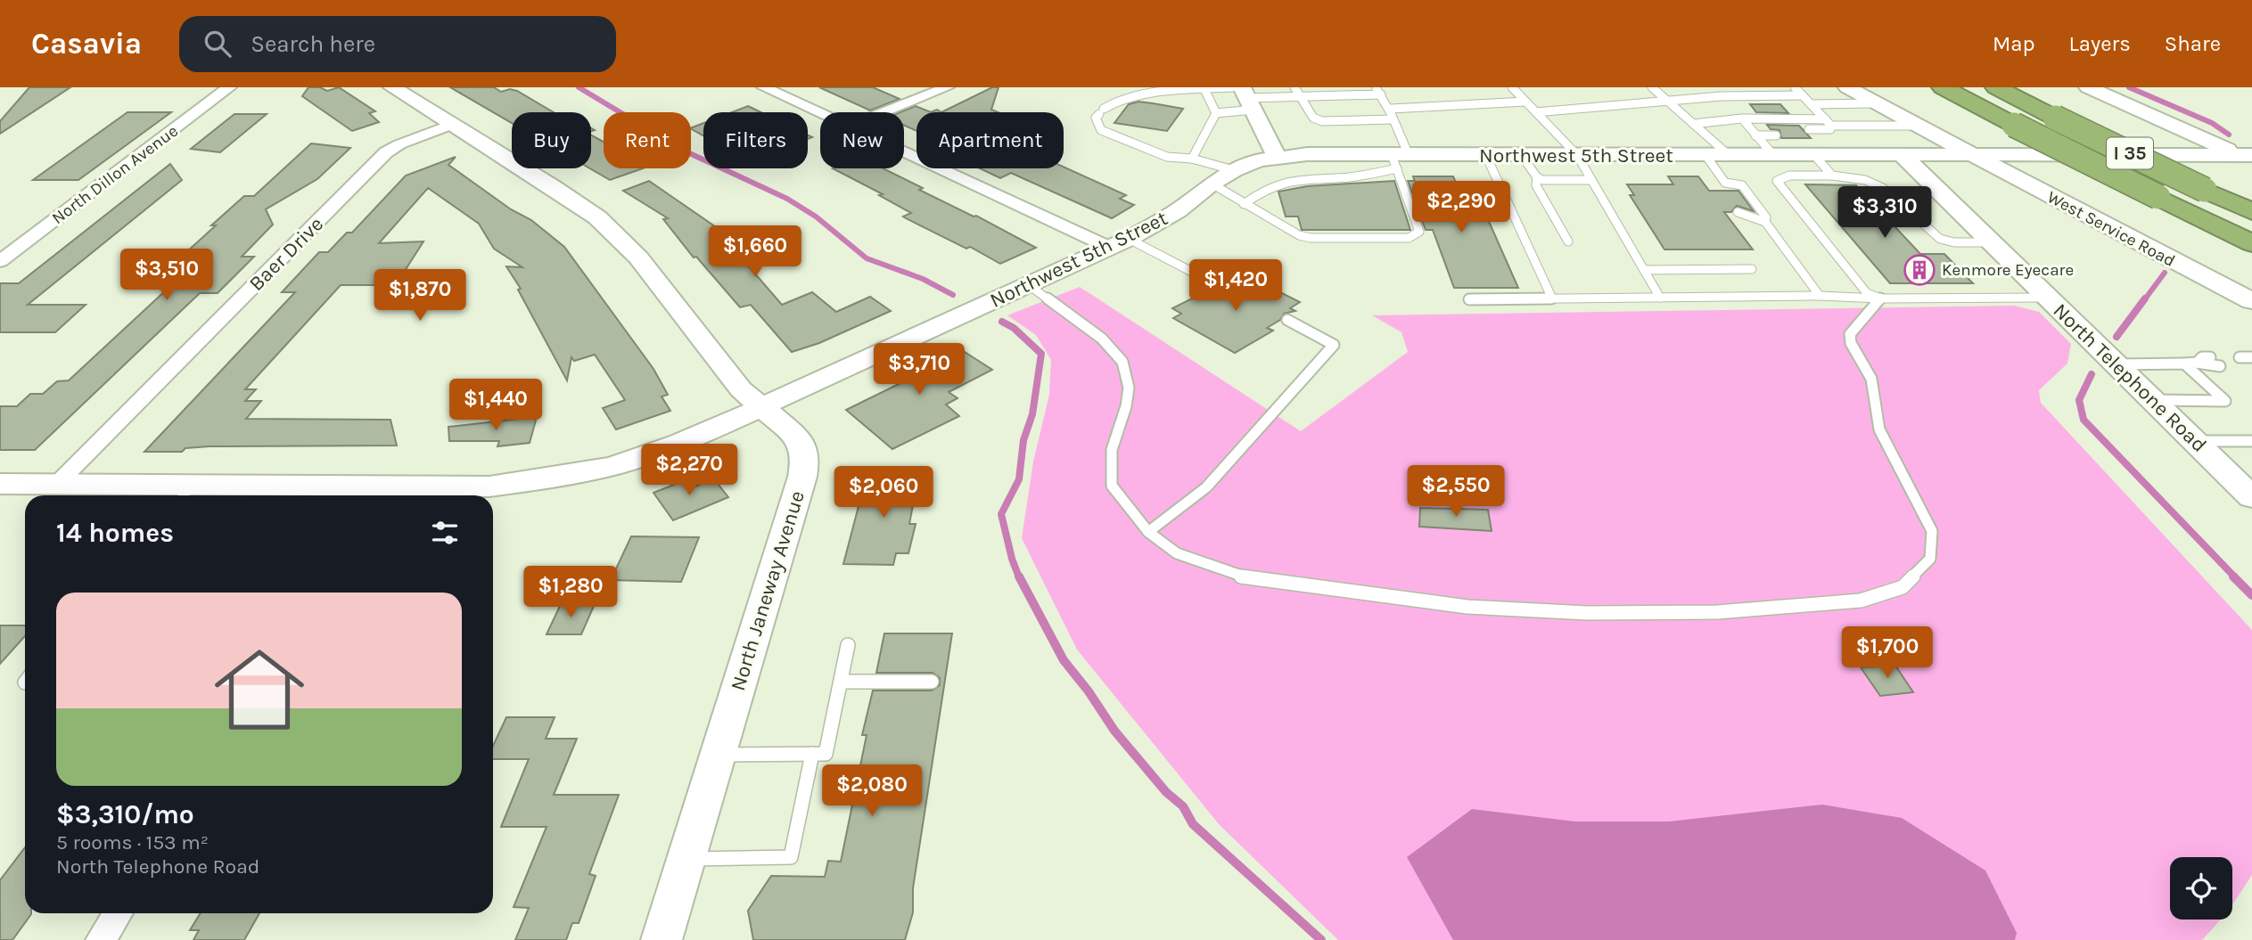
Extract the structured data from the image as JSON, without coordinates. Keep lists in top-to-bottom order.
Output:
{
  "streets": {
    "highway": ["I 35"],
    "street": [
      "Northwest 5th Street",
      "North Dillon Avenue",
      "West Service Road",
      "Baer Drive",
      "North Telephone Road",
      "North Janeway Avenue"
    ]
  },
  "crossings": [
    ["Northwest 5th Street", "West Service Road"],
    ["Northwest 5th Street", "Baer Drive"],
    ["Northwest 5th Street", "North Telephone Road"],
    ["Northwest 5th Street", "North Janeway Avenue"],
    ["Baer Drive", "North Janeway Avenue"]
  ],
  "places": {
    "building": ["Kenmore Eyecare"]
  },
  "page": {
    "header": "Casavia",
    "search": "Search here",
    "nav": ["Map", "Layers", "Share"],
    "chip": [
      "Buy",
      "Rent",
      "Filters",
      "New",
      "Apartment"
    ],
    "price": [
      "$2,290",
      "$3,310",
      "$1,660",
      "$3,510",
      "$1,420",
      "$1,870",
      "$3,710",
      "$1,440",
      "$2,270",
      "$2,550",
      "$2,060",
      "$1,280",
      "$1,700",
      "$2,080"
    ],
    "heading": "14 homes",
    "list": [
      {
        "name": "$3,310/mo",
        "note": "5 rooms · 153 m² · North Telephone Road"
      }
    ]
  }
}
